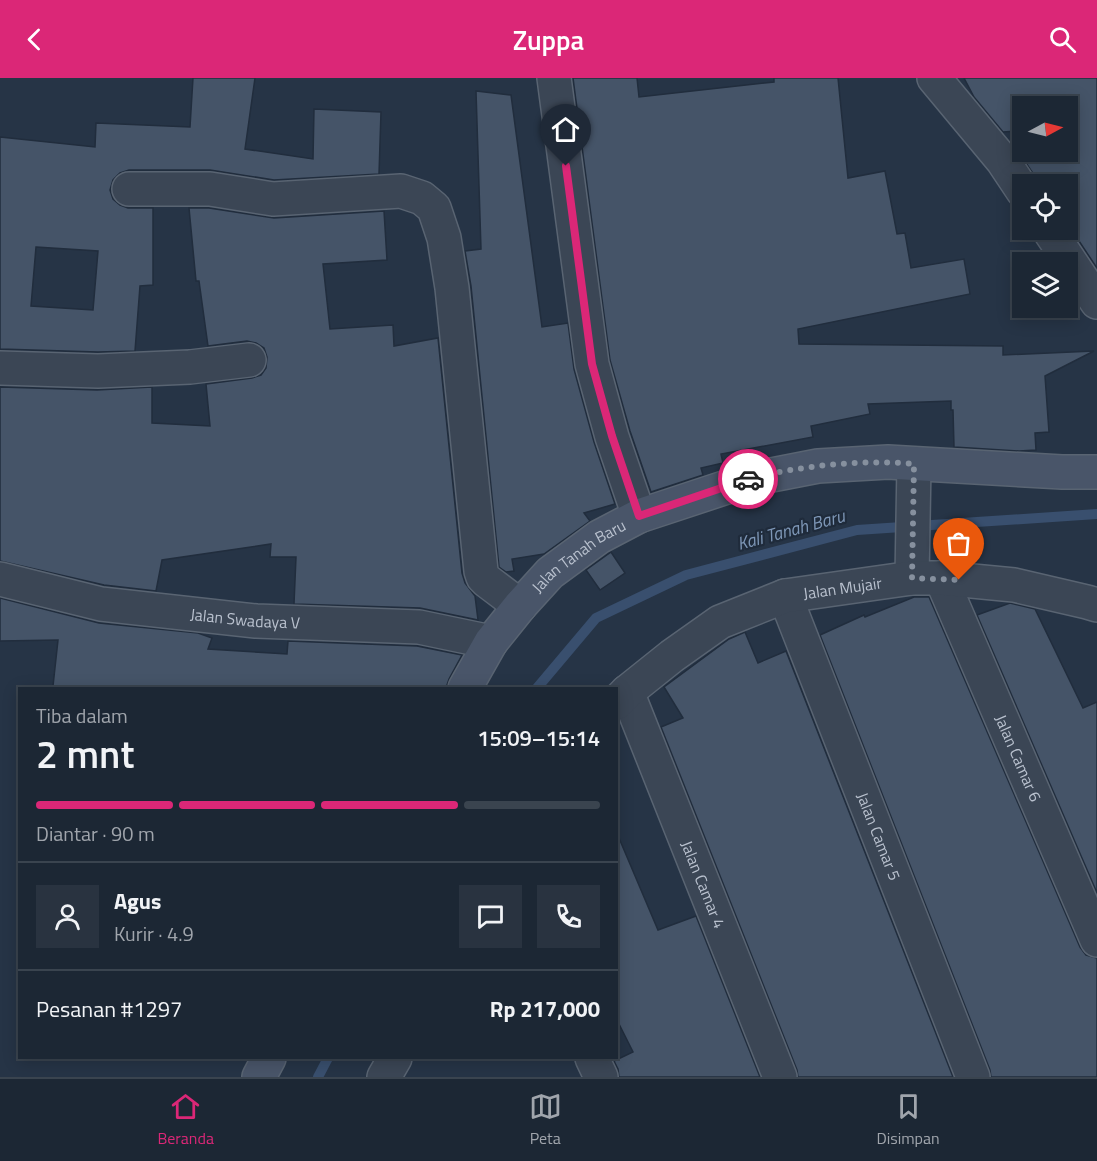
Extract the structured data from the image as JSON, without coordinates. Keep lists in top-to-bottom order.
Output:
{
  "streets": {
    "main road": ["Jalan Tanah Baru"],
    "street": [
      "Jalan Mujair",
      "Jalan Swadaya V",
      "Jalan Camar 6",
      "Jalan Camar 5",
      "Jalan Camar 4"
    ]
  },
  "crossings": [
    ["Jalan Tanah Baru", "Jalan Swadaya V"],
    ["Jalan Mujair", "Jalan Camar 6"],
    ["Jalan Mujair", "Jalan Camar 5"],
    ["Jalan Mujair", "Jalan Camar 4"]
  ],
  "water": ["Kali Tanah Baru"],
  "north": "right",
  "page": {
    "header": "Zuppa",
    "heading": ["2 mnt", "Tiba dalam", "15:09–15:14"],
    "panel": [
      "Agus",
      "Kurir · 4.9",
      "Pesanan #1297",
      "Rp 217,000"
    ],
    "bar": "Diantar · 90 m",
    "tabs": ["Beranda", "Peta", "Disimpan"]
  }
}
